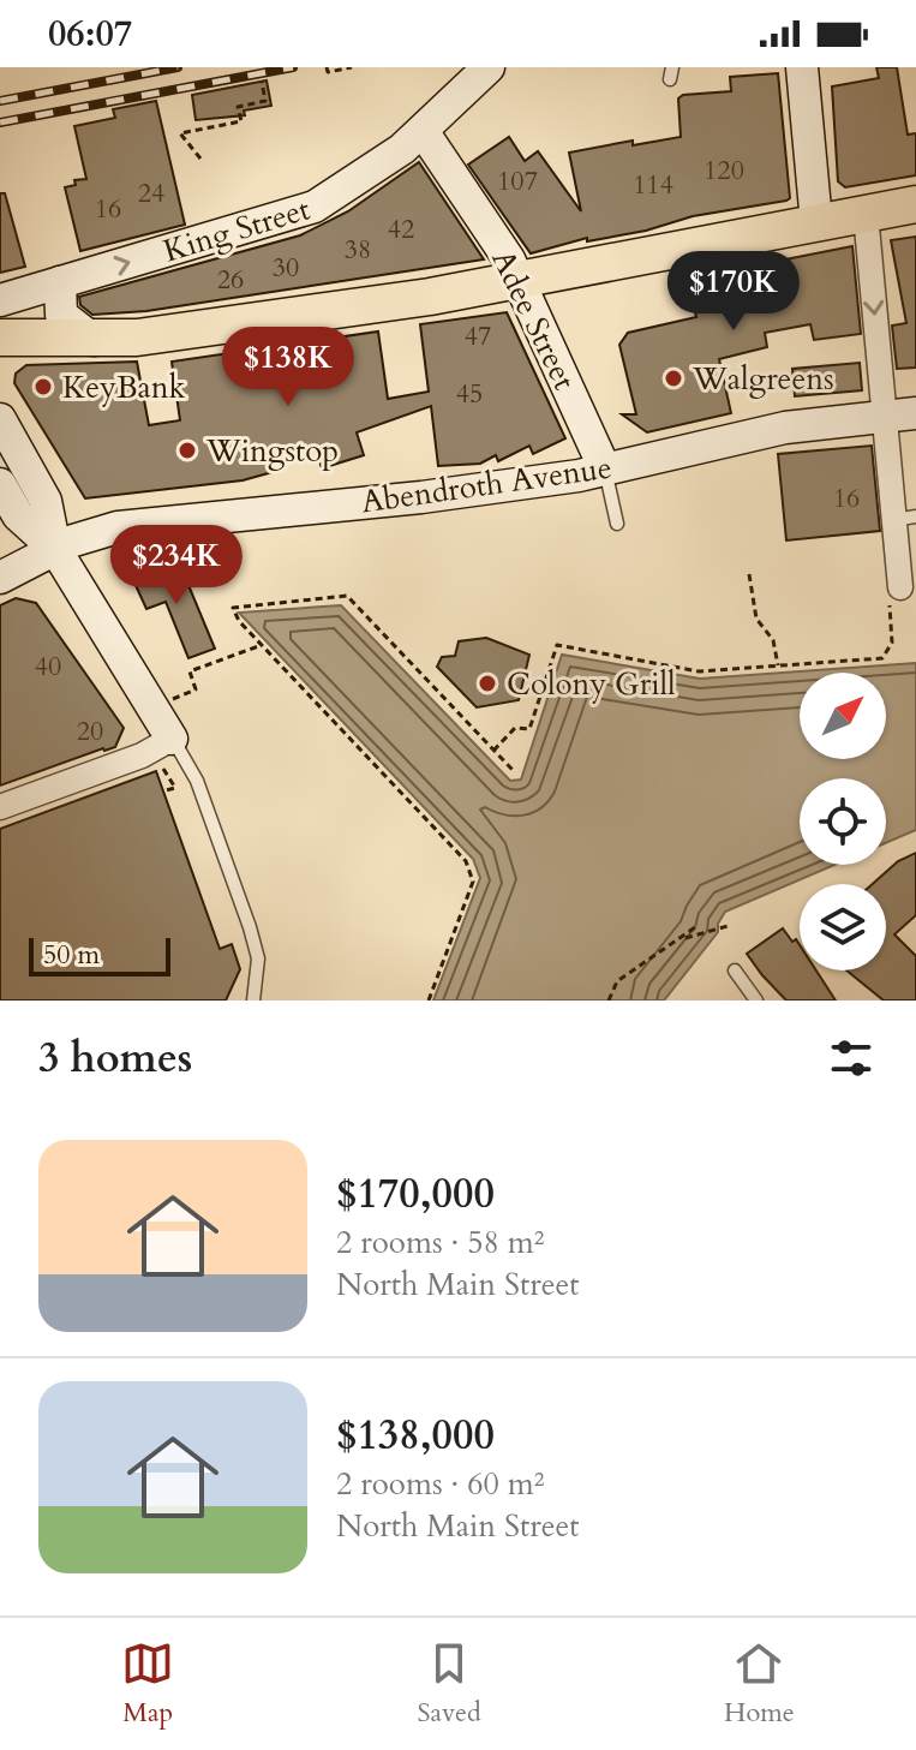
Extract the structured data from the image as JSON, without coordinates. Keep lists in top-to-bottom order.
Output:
{
  "streets": {
    "street": ["King Street", "Adee Street", "Abendroth Avenue"]
  },
  "crossings": [
    ["King Street", "Adee Street"],
    ["Adee Street", "Abendroth Avenue"]
  ],
  "one_way": ["King Street"],
  "places": [
    "Walgreens",
    "KeyBank",
    "Wingstop",
    "Colony Grill"
  ],
  "house_numbers": [
    "120",
    "107",
    "114",
    "24",
    "16",
    "42",
    "38",
    "30",
    "26",
    "47",
    "45",
    "16",
    "40",
    "20"
  ],
  "scale_bar": "50 m",
  "north": "top right",
  "page": {
    "status": "06:07",
    "price": ["$170K", "$138K", "$234K"],
    "scale": "50 m",
    "heading": "3 homes",
    "list": [
      {
        "name": "$170,000",
        "note": "2 rooms · 58 m² · North Main Street"
      },
      {
        "name": "$138,000",
        "note": "2 rooms · 60 m² · North Main Street"
      }
    ],
    "tabs": ["Map", "Saved", "Home"]
  }
}
